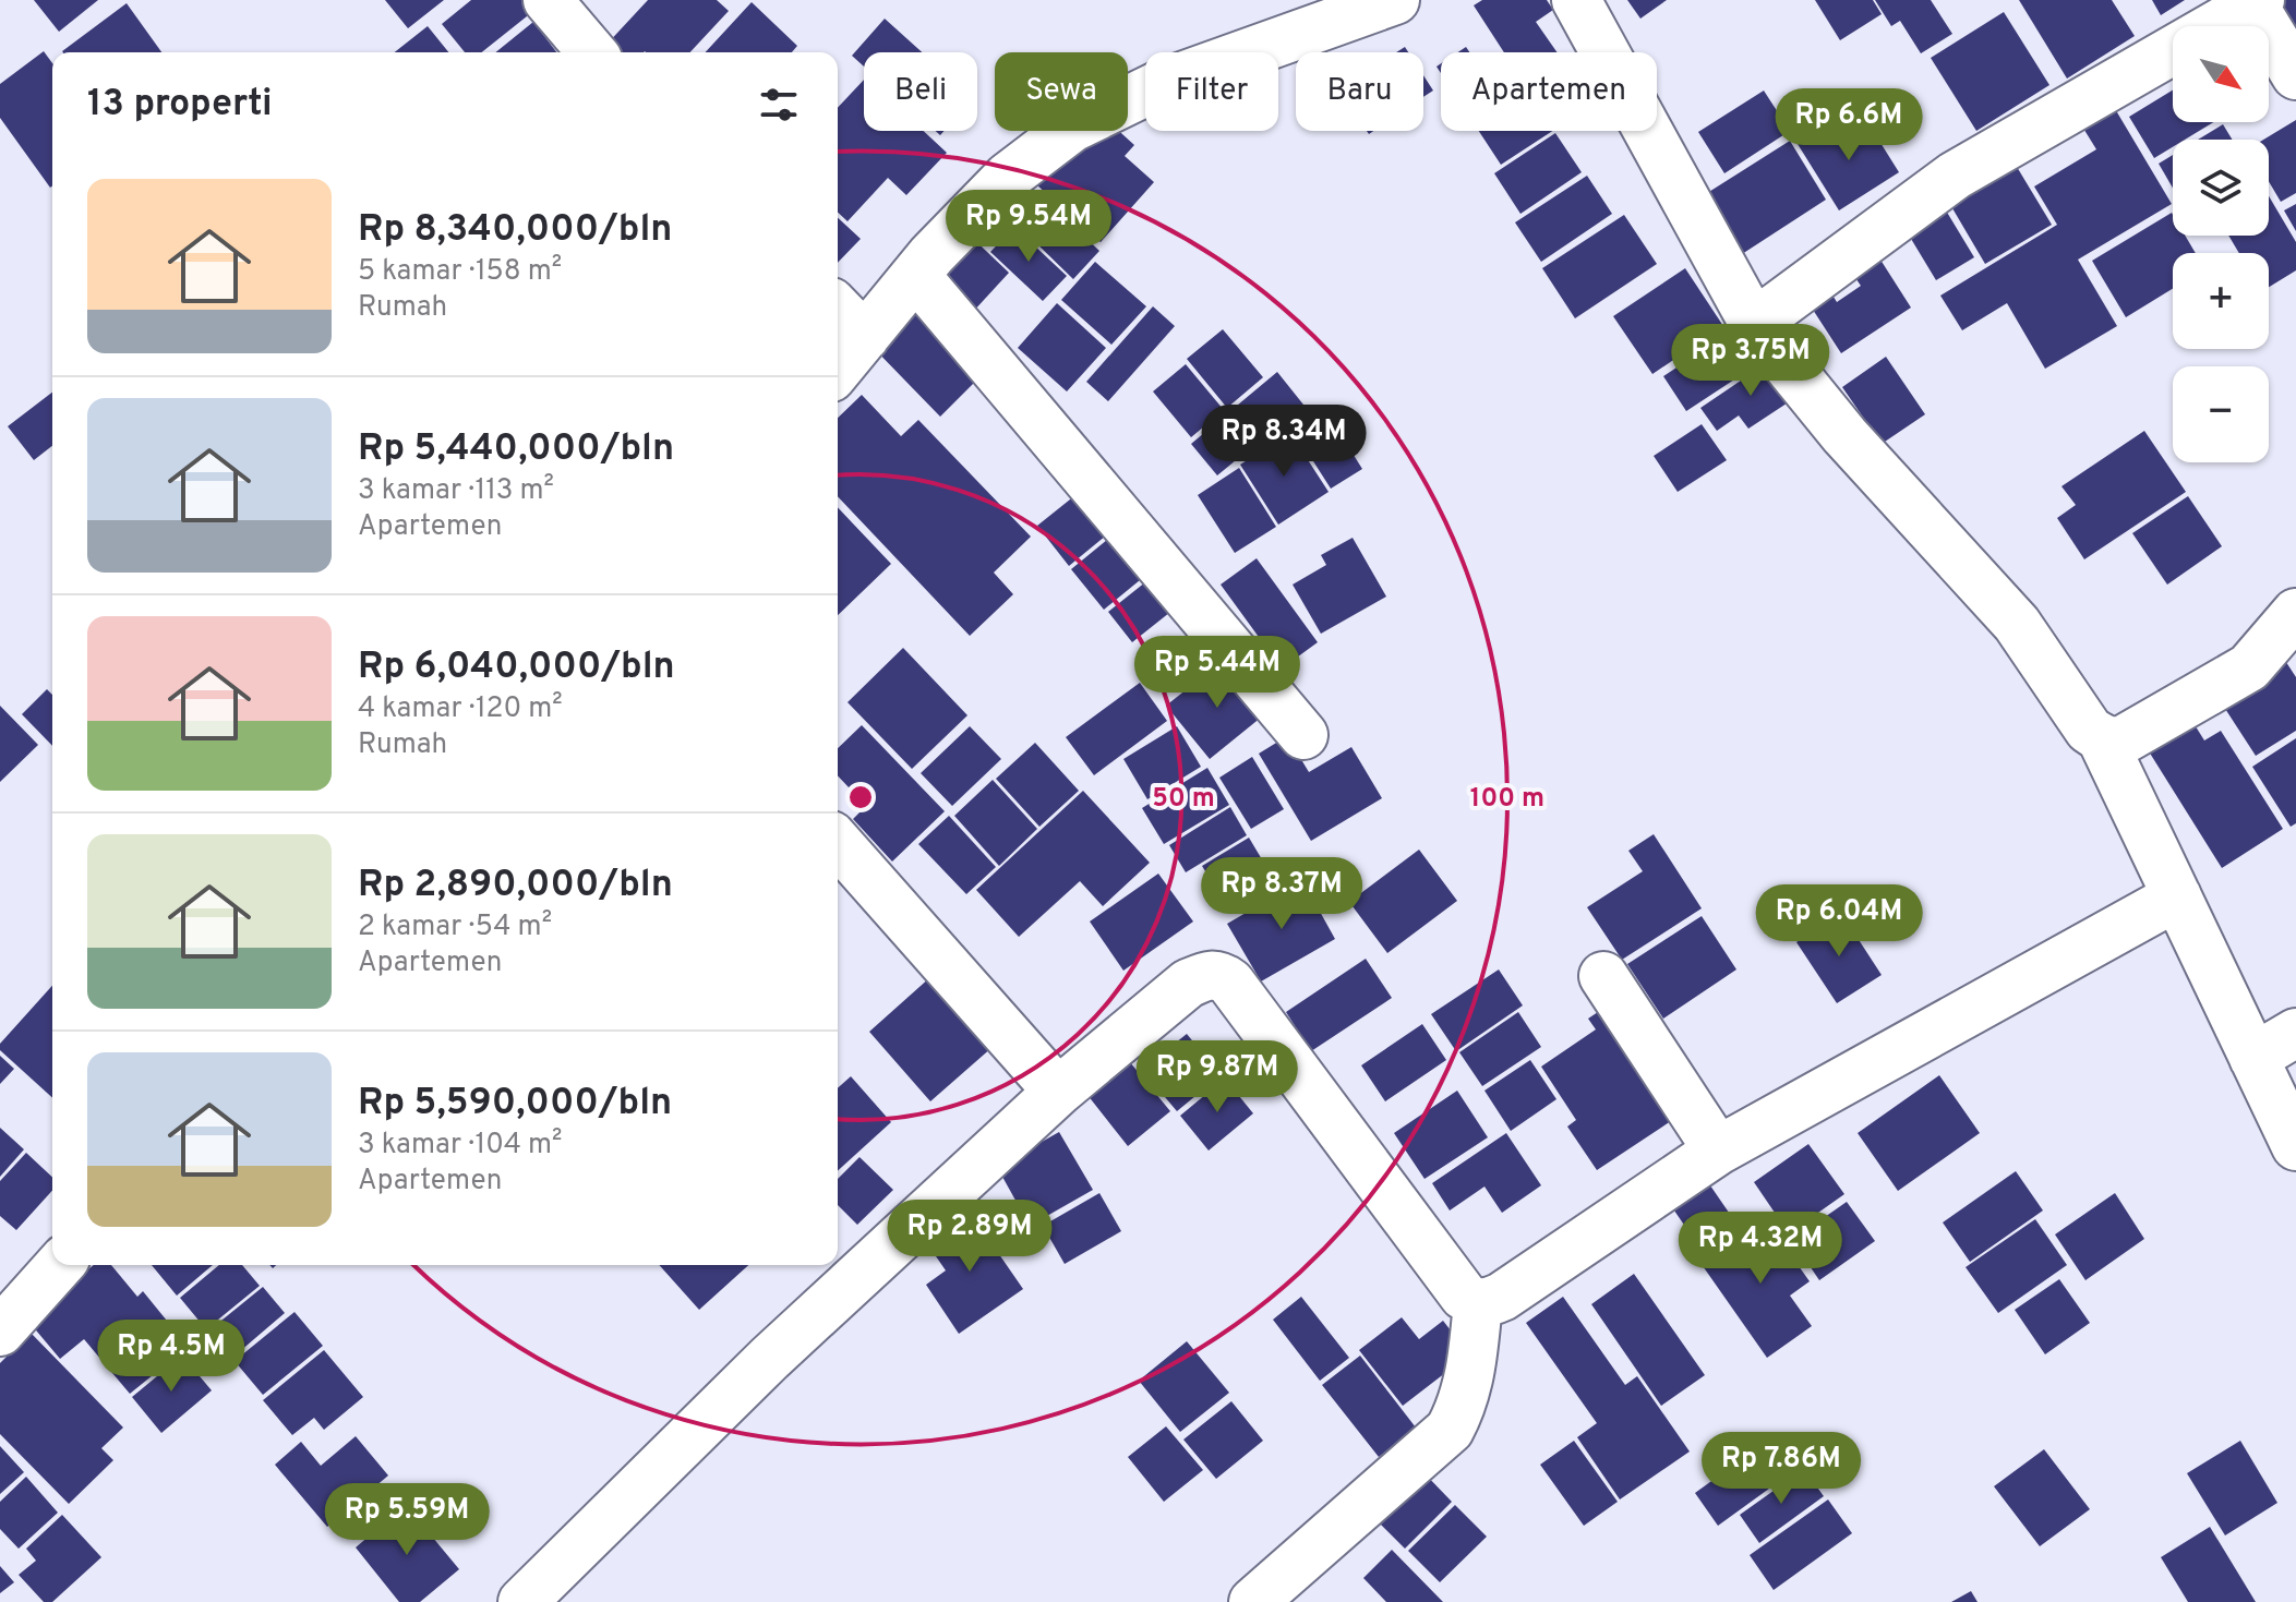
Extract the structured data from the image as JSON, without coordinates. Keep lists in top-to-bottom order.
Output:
{
  "north": "bottom right",
  "page": {
    "map_buttons": ["+", "−"],
    "chip": [
      "Beli",
      "Sewa",
      "Filter",
      "Baru",
      "Apartemen"
    ],
    "heading": "13 properti",
    "price": [
      "Rp 6.6M",
      "Rp 9.54M",
      "Rp 3.75M",
      "Rp 8.34M",
      "Rp 5.44M",
      "Rp 8.37M",
      "Rp 6.04M",
      "Rp 9.87M",
      "Rp 2.89M",
      "Rp 4.32M",
      "Rp 4.5M",
      "Rp 7.86M",
      "Rp 5.59M"
    ],
    "list": [
      {
        "name": "Rp 8,340,000/bln",
        "note": "5 kamar · 158 m² · Rumah"
      },
      {
        "name": "Rp 5,440,000/bln",
        "note": "3 kamar · 113 m² · Apartemen"
      },
      {
        "name": "Rp 6,040,000/bln",
        "note": "4 kamar · 120 m² · Rumah"
      },
      {
        "name": "Rp 2,890,000/bln",
        "note": "2 kamar · 54 m² · Apartemen"
      },
      {
        "name": "Rp 5,590,000/bln",
        "note": "3 kamar · 104 m² · Apartemen"
      }
    ]
  },
  "rings": ["50 m", "100 m"]
}
